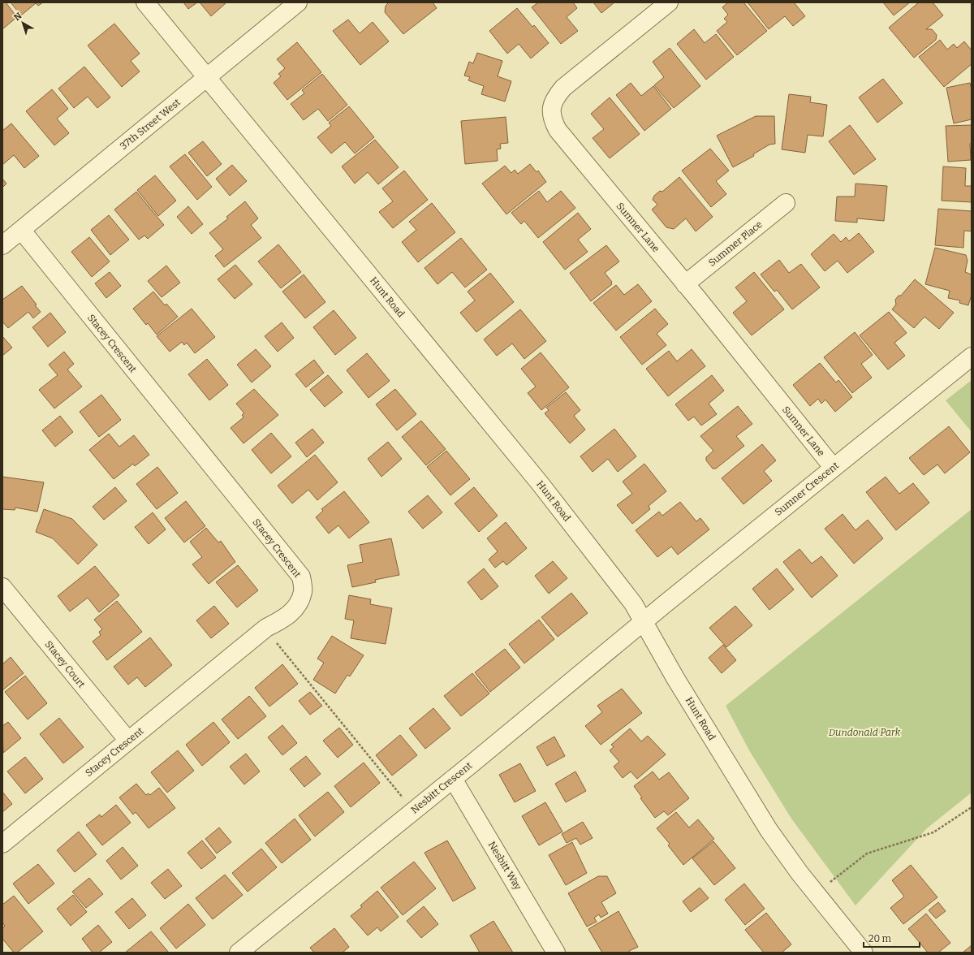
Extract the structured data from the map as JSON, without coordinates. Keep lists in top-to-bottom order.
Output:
{
  "streets": {
    "street": [
      "37th Street West",
      "Sumner Lane",
      "Summer Place",
      "Hunt Road",
      "Stacey Crescent",
      "Sumner Crescent",
      "Stacey Court",
      "Nesbitt Crescent",
      "Nesbitt Way"
    ]
  },
  "crossings": [
    ["37th Street West", "Hunt Road"],
    ["37th Street West", "Stacey Crescent"],
    ["Sumner Lane", "Summer Place"],
    ["Sumner Lane", "Sumner Crescent"],
    ["Hunt Road", "Sumner Crescent"],
    ["Hunt Road", "Nesbitt Crescent"],
    ["Stacey Crescent", "Stacey Court"],
    ["Sumner Crescent", "Nesbitt Crescent"],
    ["Nesbitt Crescent", "Nesbitt Way"]
  ],
  "parks": ["Dundonald Park"],
  "scale_bar": "20 m",
  "north": "top left"
}
